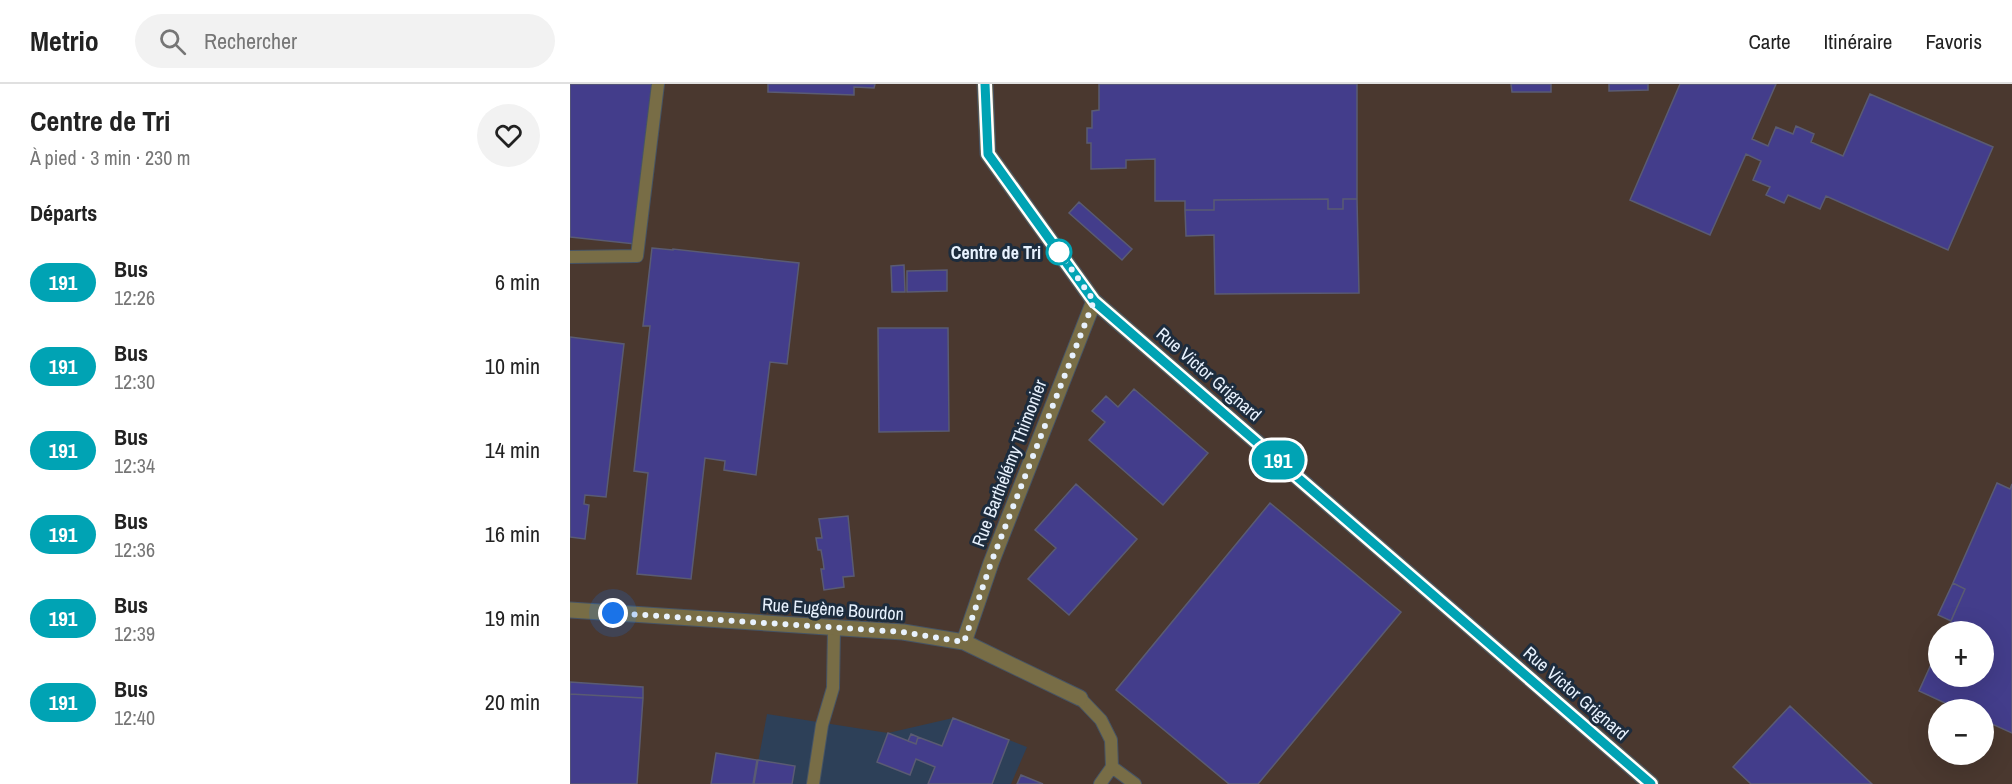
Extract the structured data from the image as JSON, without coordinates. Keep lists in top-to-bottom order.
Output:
{
  "streets": {
    "street": ["Rue Victor Grignard", "Rue Barthélémy Thimonier", "Rue Eugène Bourdon"]
  },
  "crossings": [
    ["Rue Victor Grignard", "Rue Barthélémy Thimonier"],
    ["Rue Barthélémy Thimonier", "Rue Eugène Bourdon"]
  ],
  "places": ["Centre de Tri"],
  "lines": ["bus line 191"],
  "page": {
    "header": "Metrio",
    "search": "Rechercher",
    "nav": ["Carte", "Itinéraire", "Favoris"],
    "heading": [
      ["Centre de Tri", "À pied · 3 min · 230 m"],
      "Départs"
    ],
    "on_map": "191",
    "list": [
      {
        "mark": "191",
        "name": "Bus",
        "note": "12:26",
        "value": "6 min"
      },
      {
        "mark": "191",
        "name": "Bus",
        "note": "12:30",
        "value": "10 min"
      },
      {
        "mark": "191",
        "name": "Bus",
        "note": "12:34",
        "value": "14 min"
      },
      {
        "mark": "191",
        "name": "Bus",
        "note": "12:36",
        "value": "16 min"
      },
      {
        "mark": "191",
        "name": "Bus",
        "note": "12:39",
        "value": "19 min"
      },
      {
        "mark": "191",
        "name": "Bus",
        "note": "12:40",
        "value": "20 min"
      }
    ],
    "map_buttons": ["+", "−"]
  }
}
